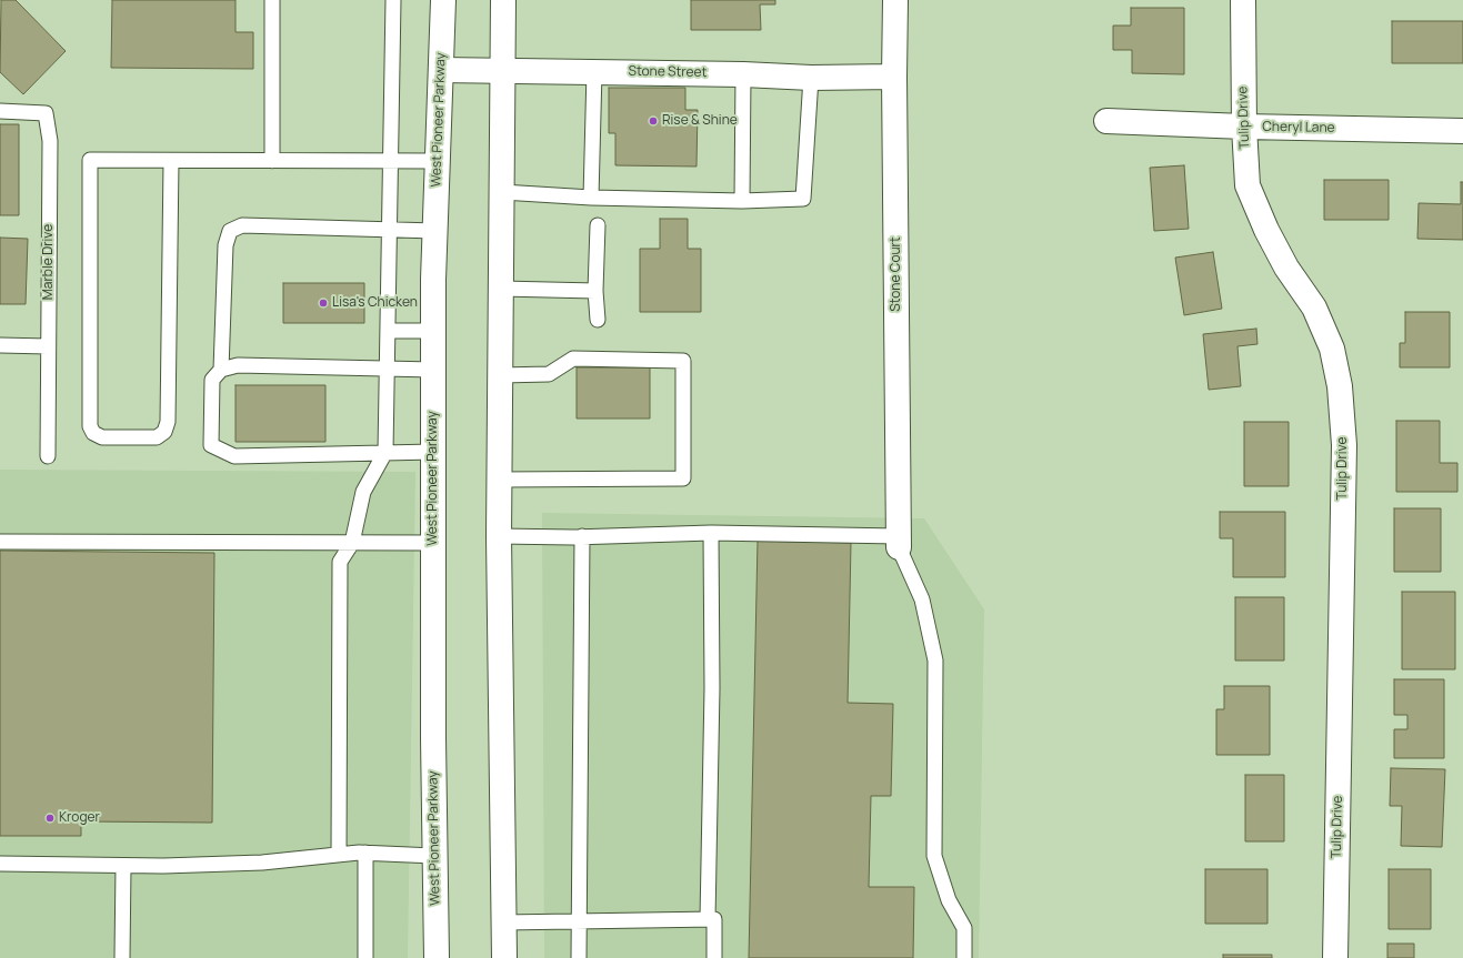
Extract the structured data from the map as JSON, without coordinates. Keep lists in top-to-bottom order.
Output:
{
  "streets": {
    "street": [
      "Stone Street",
      "Tulip Drive",
      "West Pioneer Parkway",
      "Cheryl Lane",
      "Stone Court"
    ],
    "lane": ["Marble Drive"]
  },
  "crossings": [
    ["Stone Street", "West Pioneer Parkway"],
    ["Stone Street", "Stone Court"],
    ["Tulip Drive", "Cheryl Lane"]
  ],
  "places": ["Rise & Shine", "Lisa's Chicken", "Kroger"]
}
